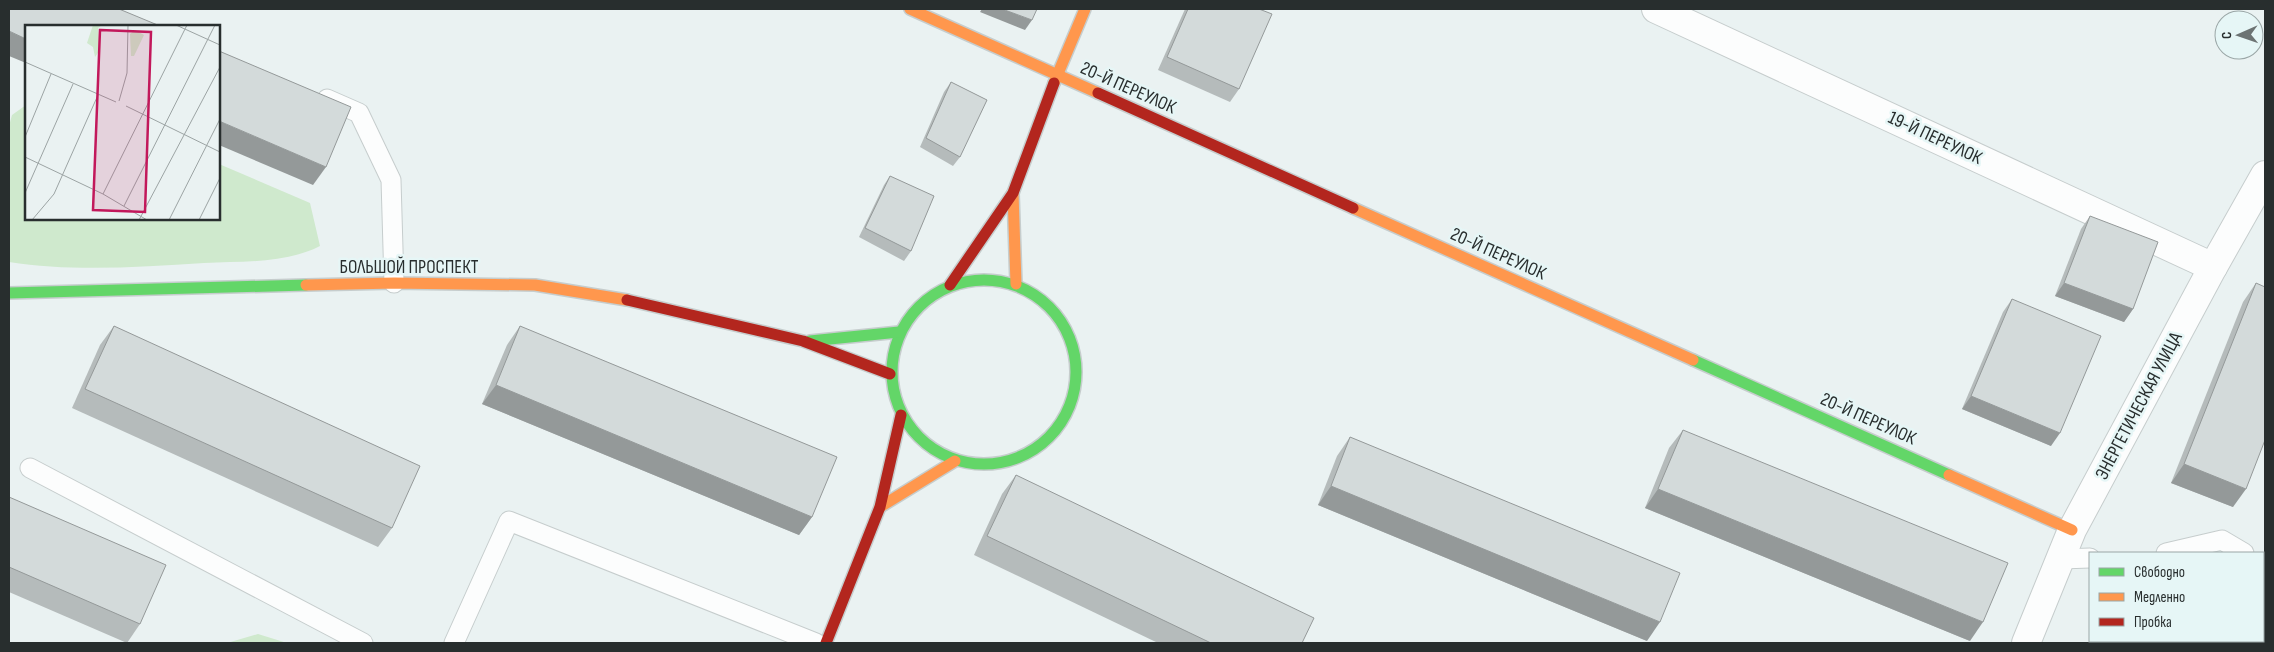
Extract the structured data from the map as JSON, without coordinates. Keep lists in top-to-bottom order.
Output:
{
  "streets": {
    "street": [
      "20-Й ПЕРЕУЛОК",
      "19-Й ПЕРЕУЛОК",
      "БОЛЬШОЙ ПРОСПЕКТ",
      "ЭНЕРГЕТИЧЕСКАЯ УЛИЦА"
    ]
  },
  "crossings": [
    ["20-Й ПЕРЕУЛОК", "ЭНЕРГЕТИЧЕСКАЯ УЛИЦА"],
    ["19-Й ПЕРЕУЛОК", "ЭНЕРГЕТИЧЕСКАЯ УЛИЦА"]
  ],
  "legend": ["Свободно", "Медленно", "Пробка"],
  "north": "left"
}
